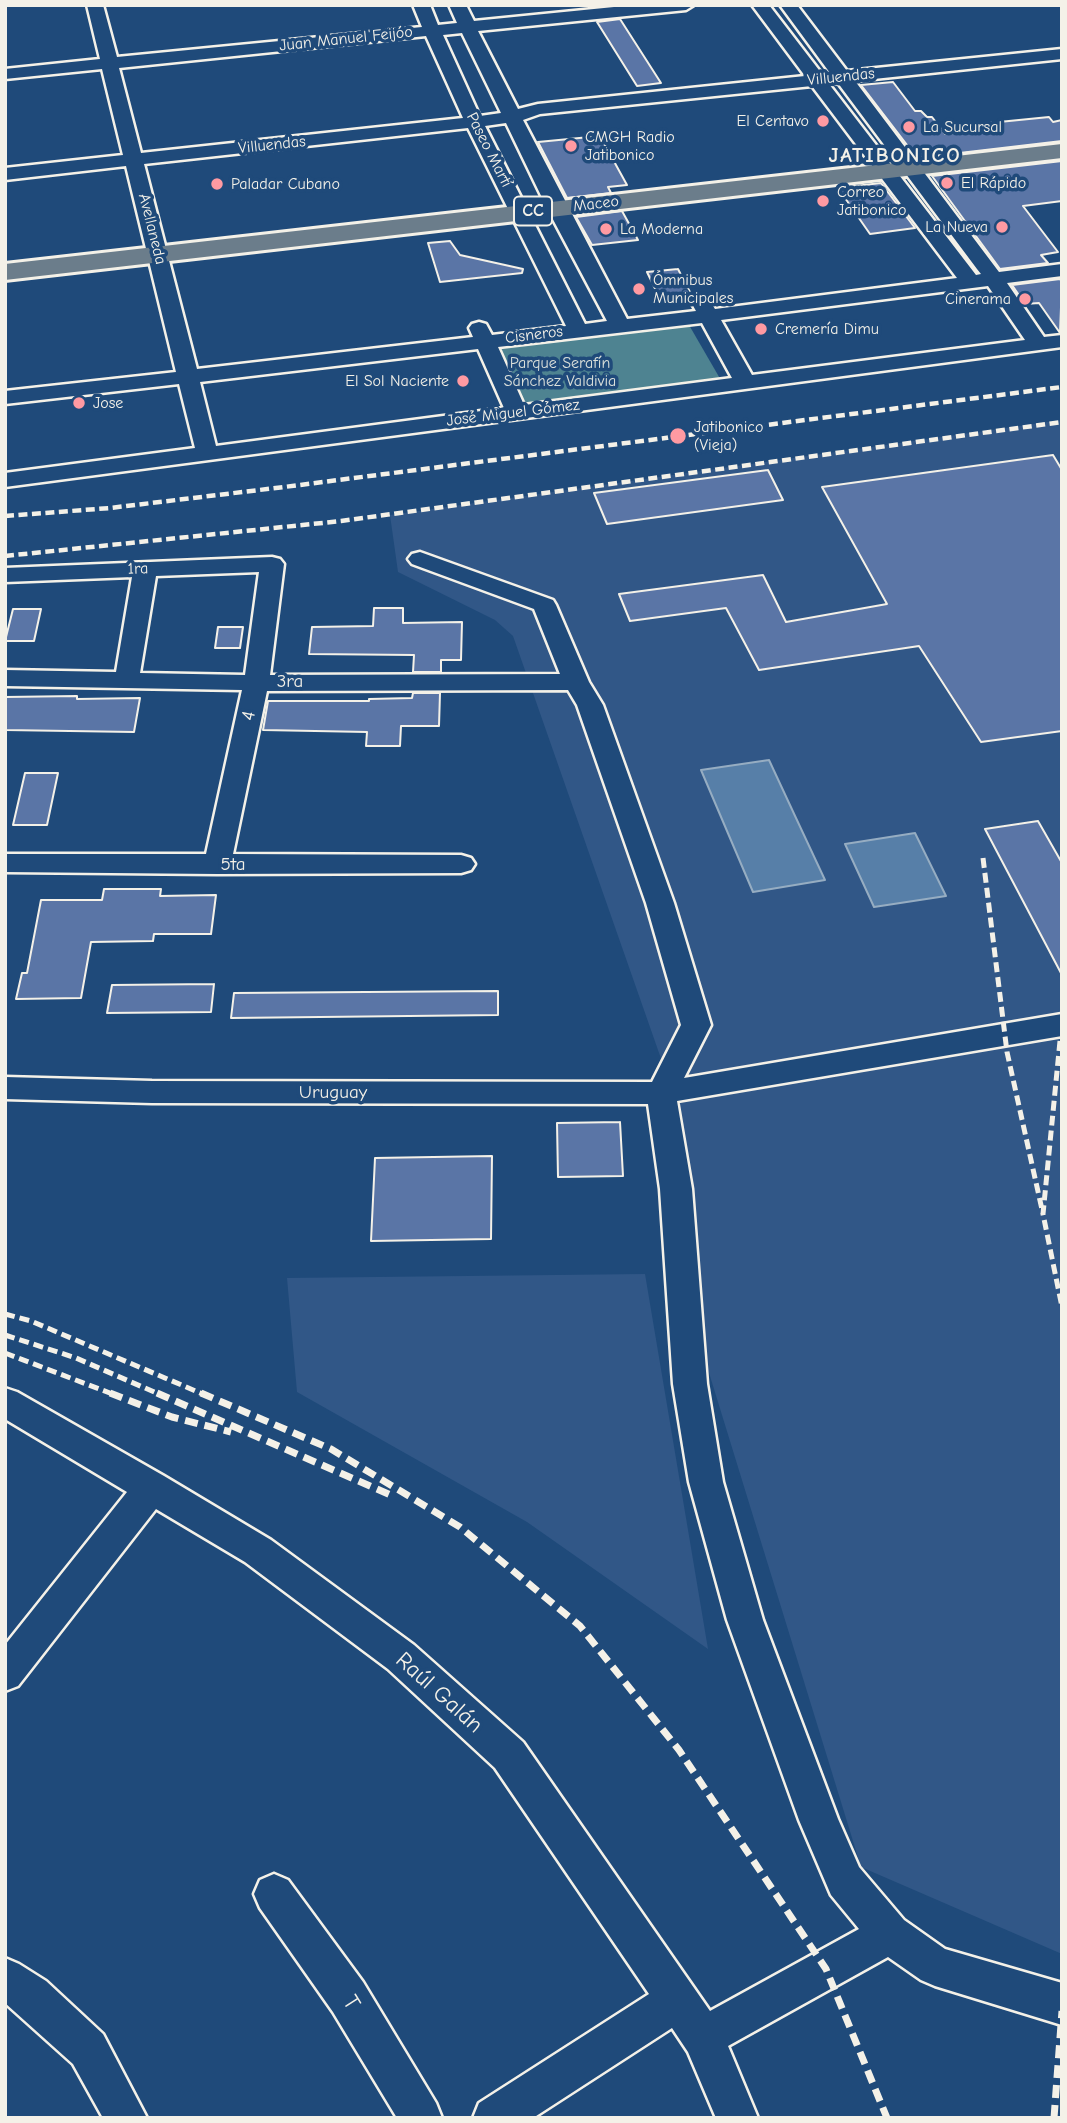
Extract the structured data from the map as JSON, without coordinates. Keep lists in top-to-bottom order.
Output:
{
  "streets": {
    "highway": ["Maceo", "CC"],
    "street": [
      "Juan Manuel Feijóo",
      "Villuendas",
      "Paseo Martí",
      "Avellaneda",
      "Cisneros",
      "José Miguel Gómez",
      "1ra",
      "3ra",
      "4",
      "5ta",
      "Uruguay",
      "Raúl Galán",
      "T"
    ]
  },
  "crossings": [
    ["Juan Manuel Feijóo", "Paseo Martí"],
    ["Juan Manuel Feijóo", "Avellaneda"],
    ["Villuendas", "Paseo Martí"],
    ["Villuendas", "Avellaneda"],
    ["Paseo Martí", "Maceo"],
    ["Paseo Martí", "Cisneros"],
    ["Maceo", "Avellaneda"],
    ["Avellaneda", "Cisneros"],
    ["Avellaneda", "José Miguel Gómez"],
    ["1ra", "4"],
    ["3ra", "4"],
    ["4", "5ta"]
  ],
  "districts": ["JATIBONICO"],
  "parks": ["Parque Serafín Sánchez Valdivia"],
  "places": [
    "El Centavo",
    "La Sucursal",
    "CMGH Radio Jatibonico",
    "El Rápido",
    "Paladar Cubano",
    "Correo Jatibonico",
    "La Nueva",
    "La Moderna",
    "Ómnibus Municipales",
    "Cinerama",
    "Cremería Dimu",
    "El Sol Naciente",
    "Jose",
    "Jatibonico (Vieja)"
  ]
}
